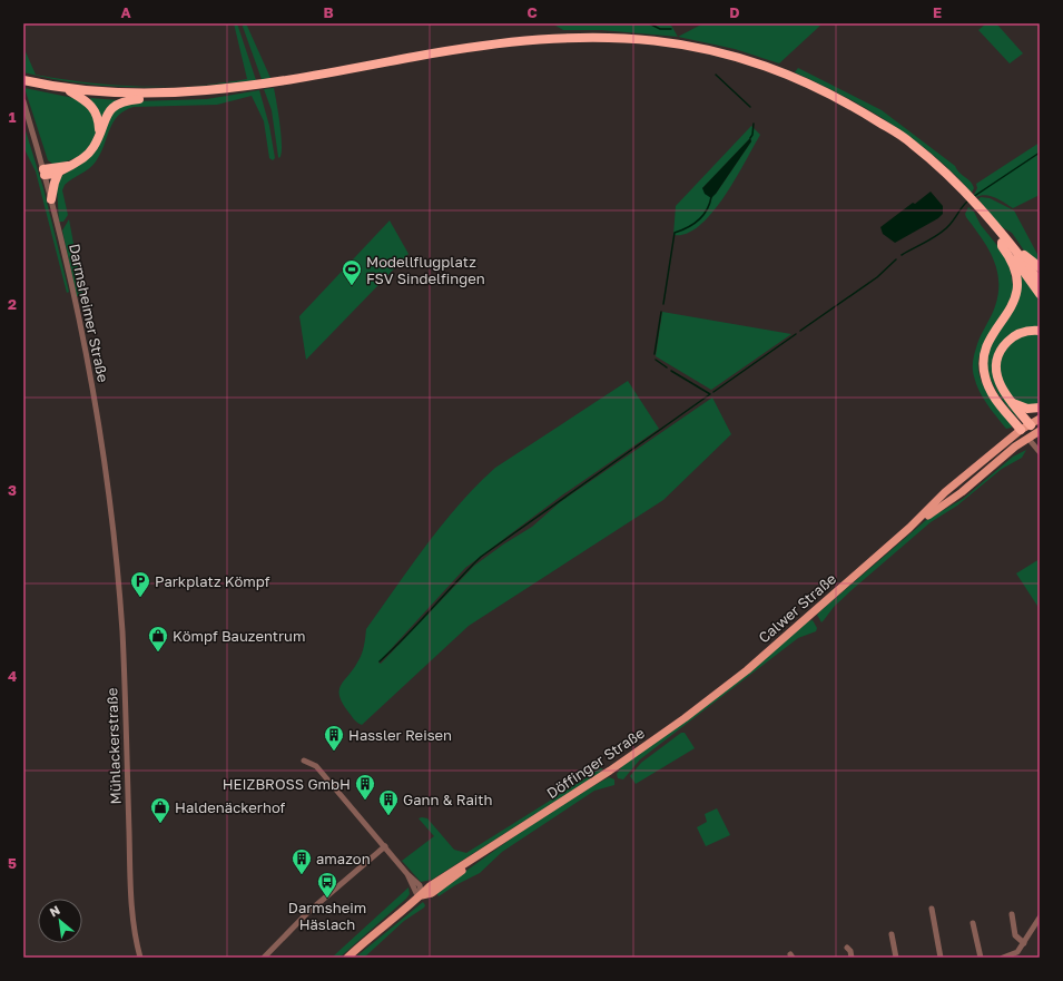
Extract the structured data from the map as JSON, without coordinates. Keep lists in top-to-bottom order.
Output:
{
  "streets": {
    "main road": ["Calwer Straße", "Döffinger Straße"],
    "street": ["Darmsheimer Straße", "Mühlackerstraße"]
  },
  "crossings": [
    ["Darmsheimer Straße", "Mühlackerstraße"],
    ["Calwer Straße", "Döffinger Straße"]
  ],
  "places": {
    "sports": ["Modellflugplatz FSV Sindelfingen"],
    "parking": ["Parkplatz Kömpf"],
    "shop": ["Kömpf Bauzentrum", "Haldenäckerhof"],
    "building": [
      "Hassler Reisen",
      "HEIZBROSS GmbH",
      "Gann & Raith",
      "amazon"
    ],
    "bus stop": ["Darmsheim Häslach"]
  },
  "north": "top left",
  "grid": {
    "columns": [
      "A",
      "B",
      "C",
      "D",
      "E"
    ],
    "rows": [
      "1",
      "2",
      "3",
      "4",
      "5"
    ]
  }
}
